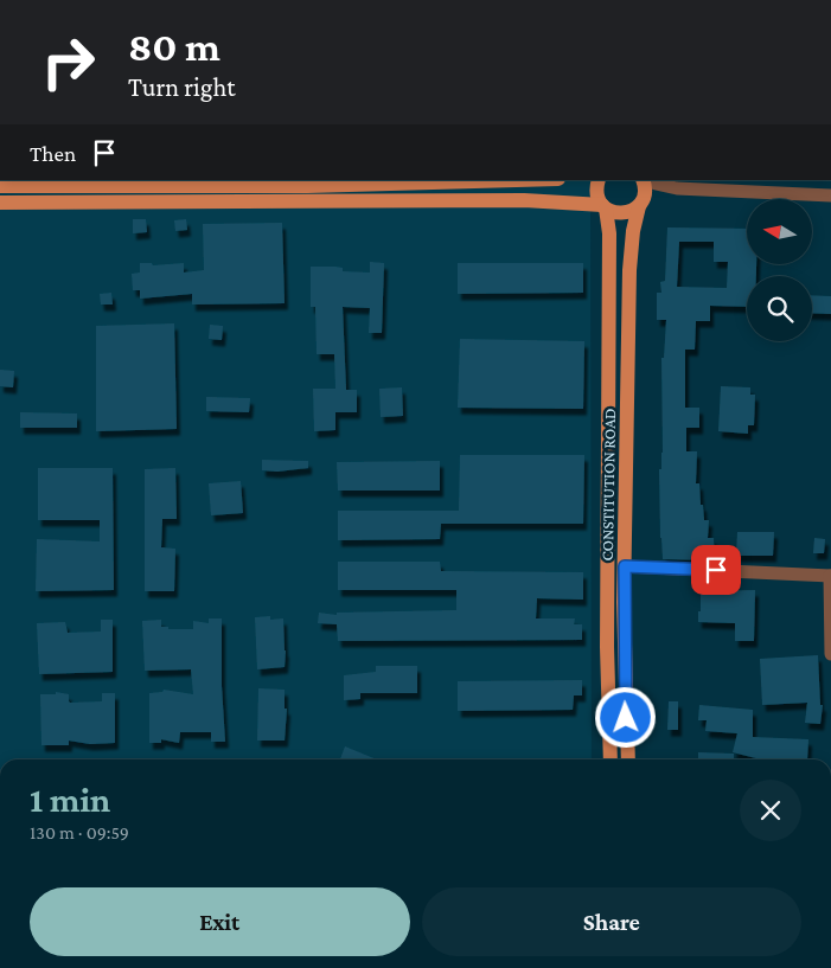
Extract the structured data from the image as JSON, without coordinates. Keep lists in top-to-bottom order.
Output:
{
  "streets": {
    "main road": ["CONSTITUTION ROAD"]
  },
  "north": "left",
  "page": {
    "turn": ["80 m", "Turn right"],
    "then": "Then",
    "heading": ["1 min", "130 m · 09:59"],
    "buttons": ["Exit", "Share"]
  }
}
